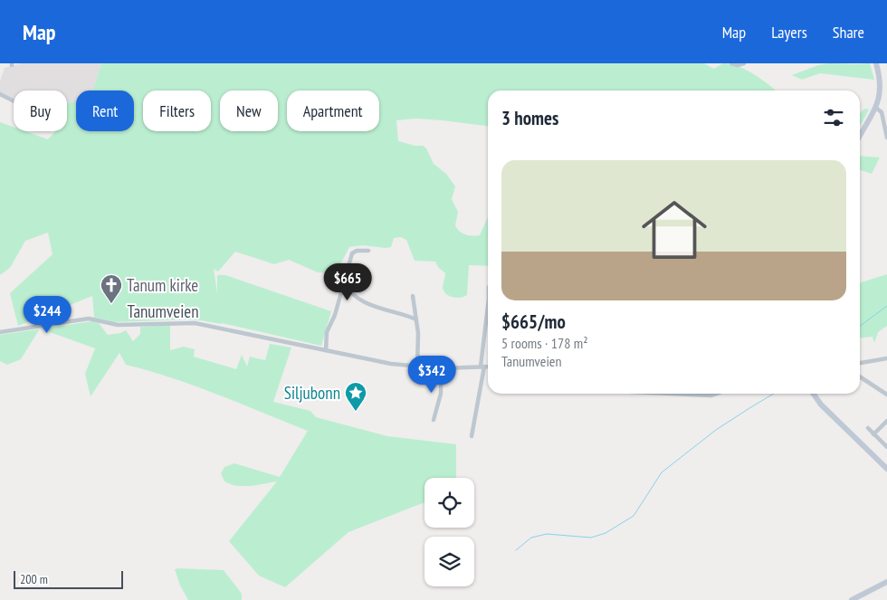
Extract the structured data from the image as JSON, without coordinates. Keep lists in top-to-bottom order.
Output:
{
  "streets": {
    "street": ["Tanumveien"]
  },
  "places": {
    "church": ["Tanum kirke"],
    "place": ["Siljubonn"]
  },
  "scale_bar": "200 m",
  "page": {
    "header": "Map",
    "nav": ["Map", "Layers", "Share"],
    "chip": [
      "Buy",
      "Rent",
      "Filters",
      "New",
      "Apartment"
    ],
    "heading": "3 homes",
    "list": [
      {
        "name": "$665/mo",
        "note": "5 rooms · 178 m² · Tanumveien"
      }
    ],
    "price": ["$665", "$244", "$342"],
    "scale": "200 m"
  }
}
